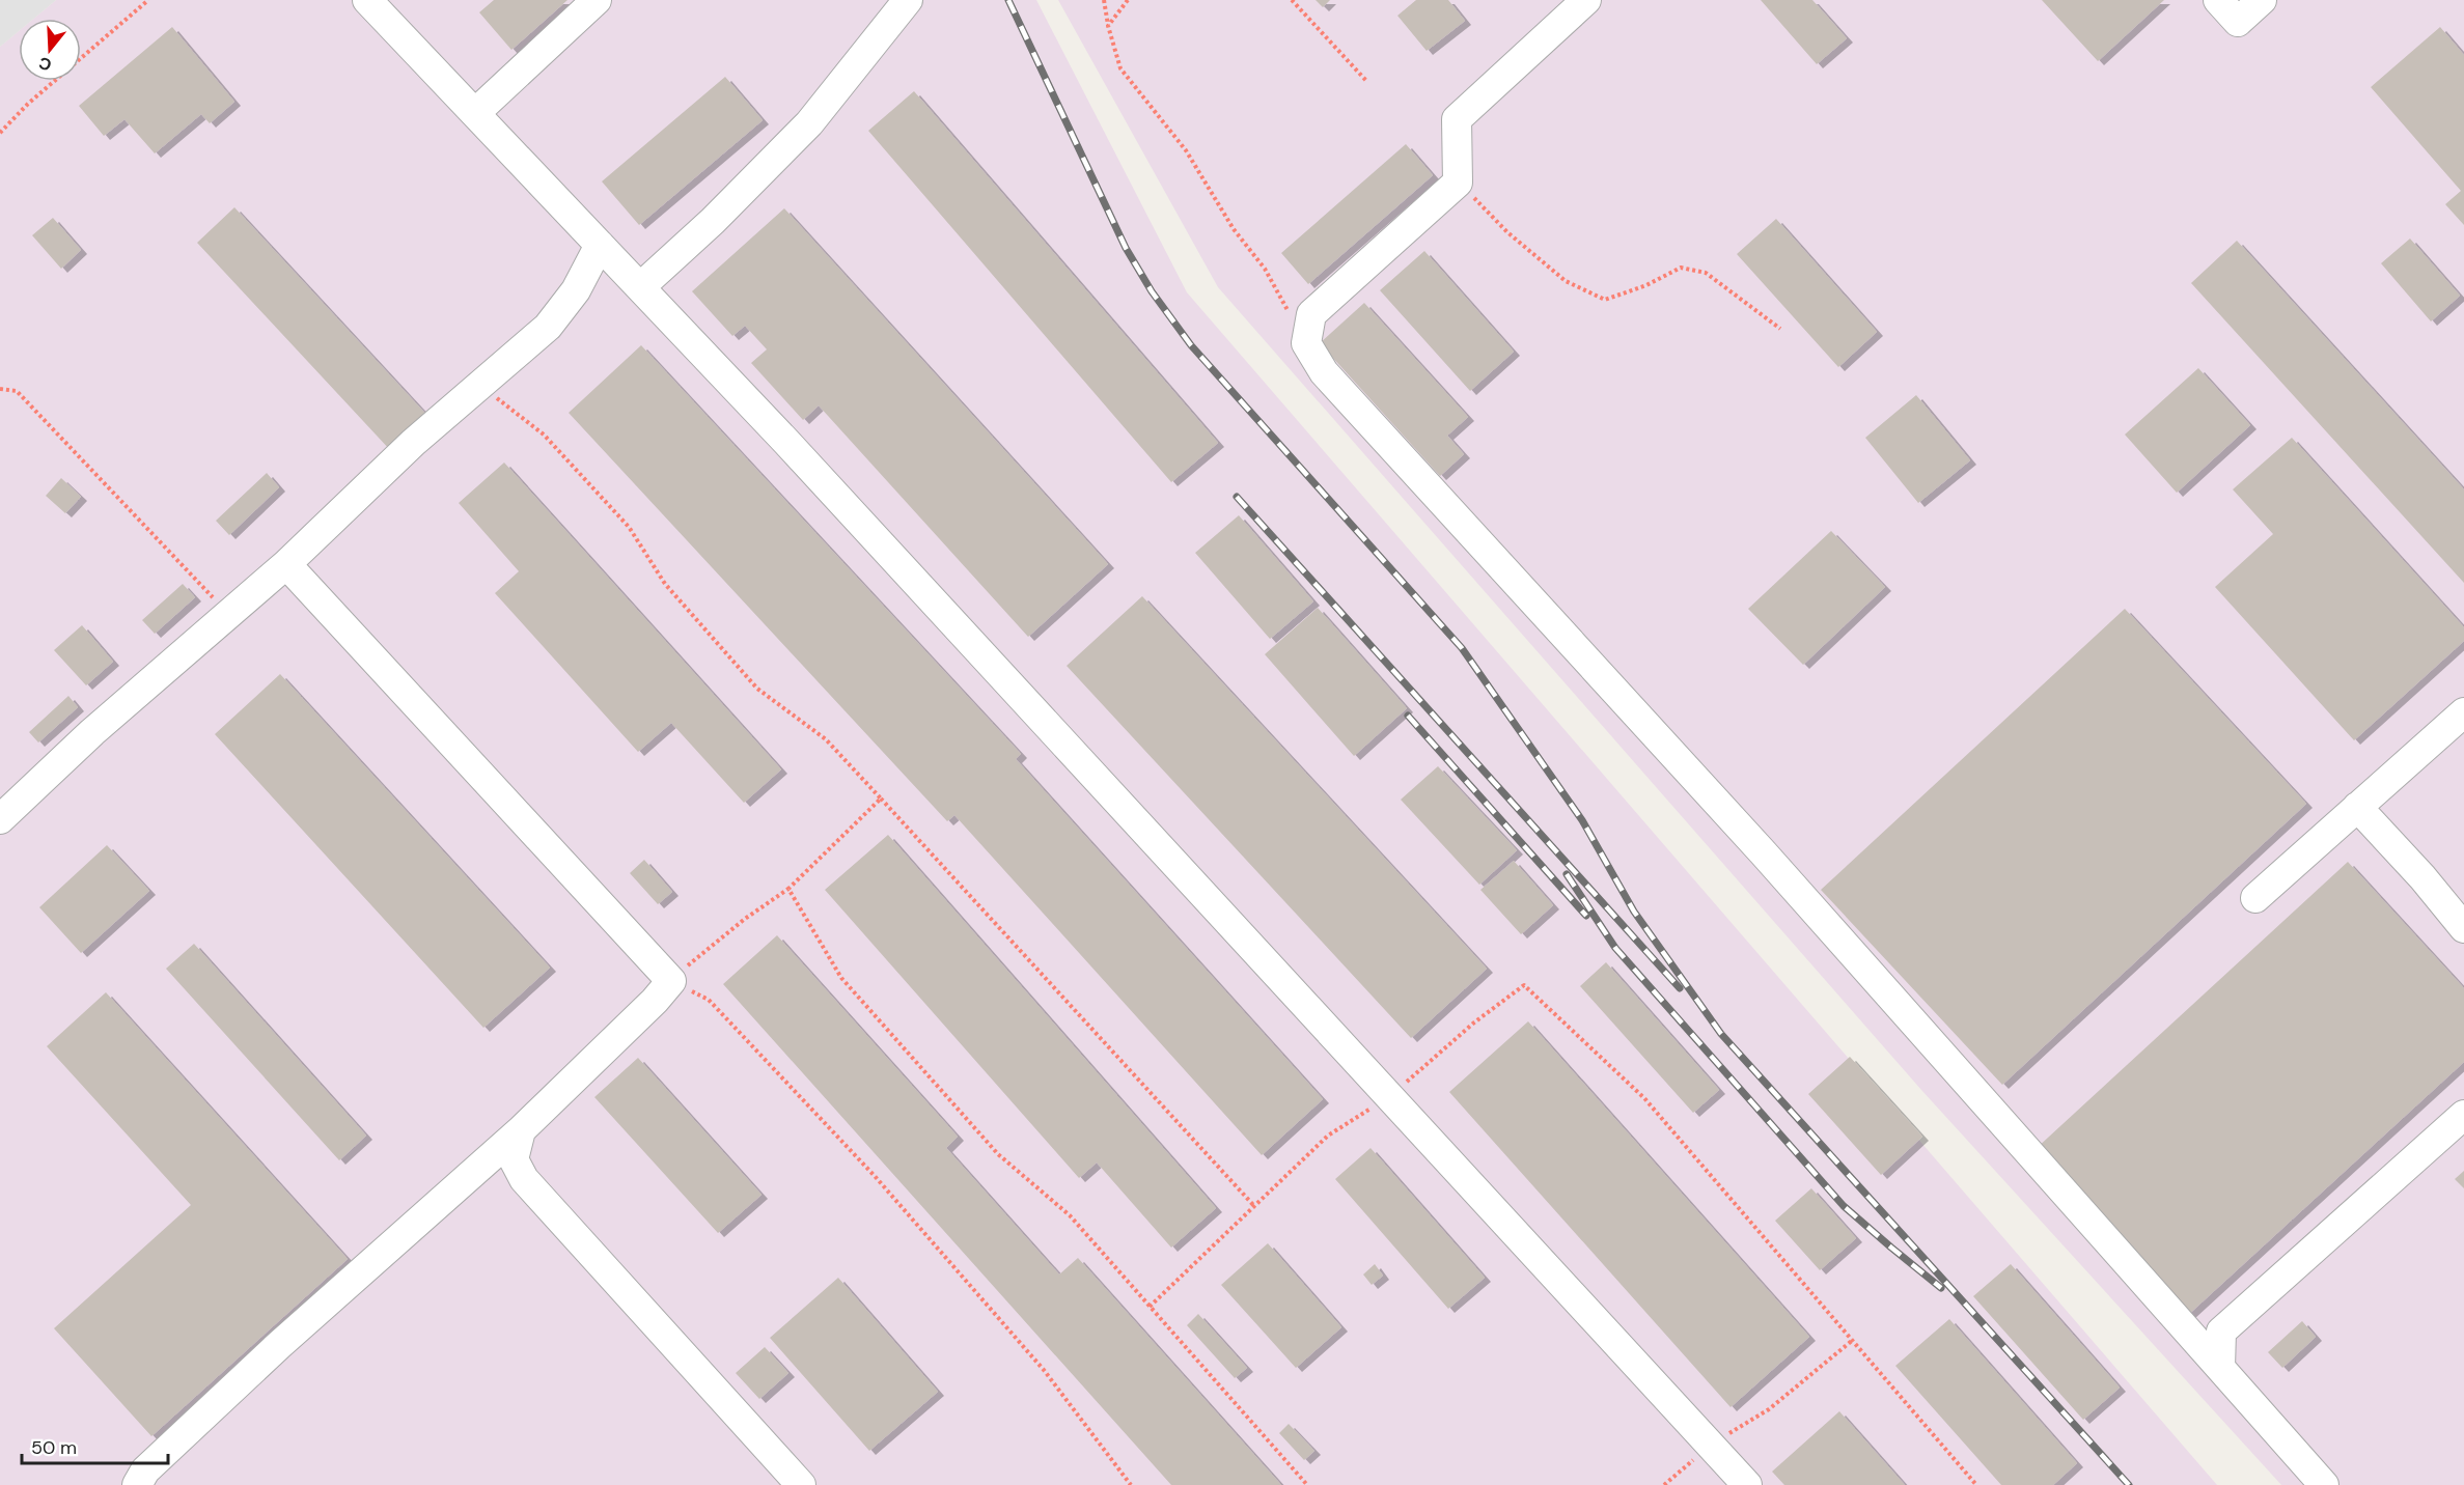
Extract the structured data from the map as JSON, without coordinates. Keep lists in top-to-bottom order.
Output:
{
  "scale_bar": "50 m",
  "north": "bottom"
}
